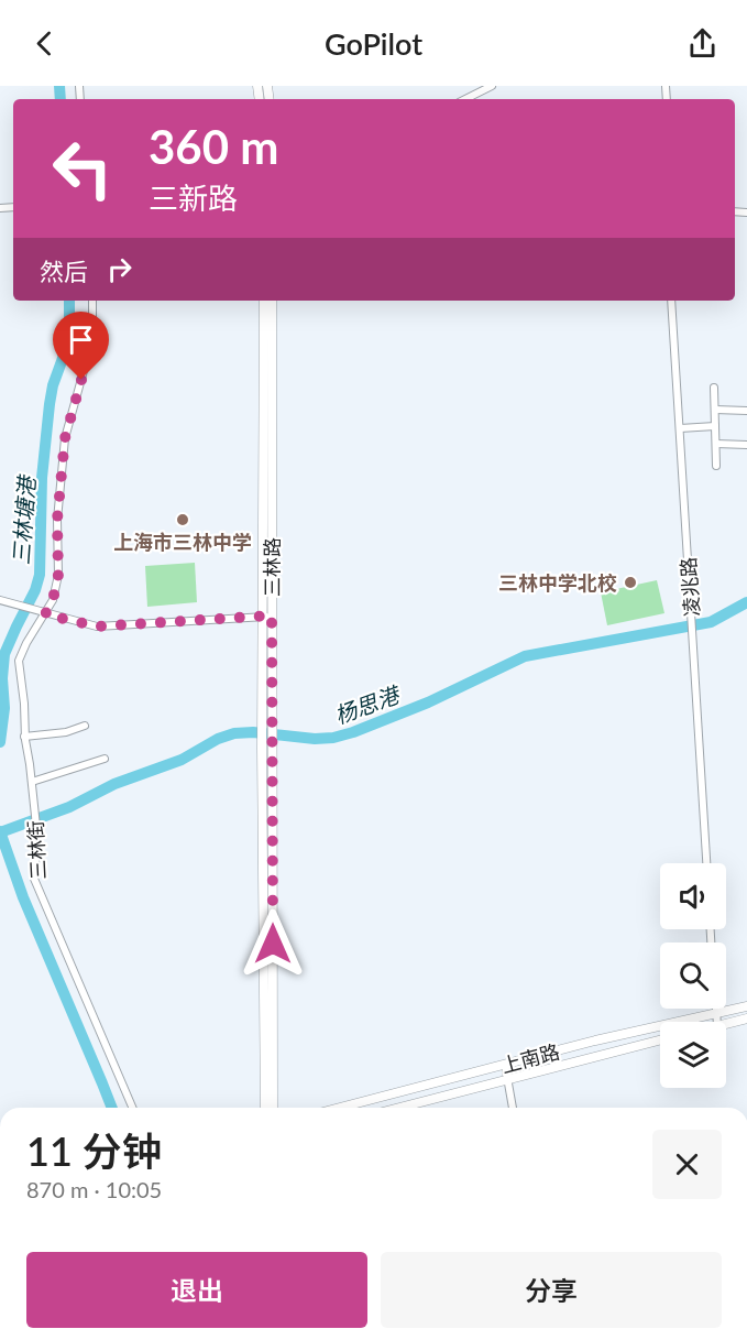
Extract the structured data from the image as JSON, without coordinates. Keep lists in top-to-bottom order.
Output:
{
  "streets": {
    "main road": ["三林路", "上南路"],
    "street": ["凌兆路", "三林街"]
  },
  "water": ["三林塘港", "杨思港"],
  "places": ["上海市三林中学", "三林中学北校"],
  "page": {
    "header": "GoPilot",
    "turn": ["360 m", "三新路"],
    "then": "然后",
    "heading": ["11 分钟", "870 m · 10:05"],
    "buttons": ["退出", "分享"]
  }
}
